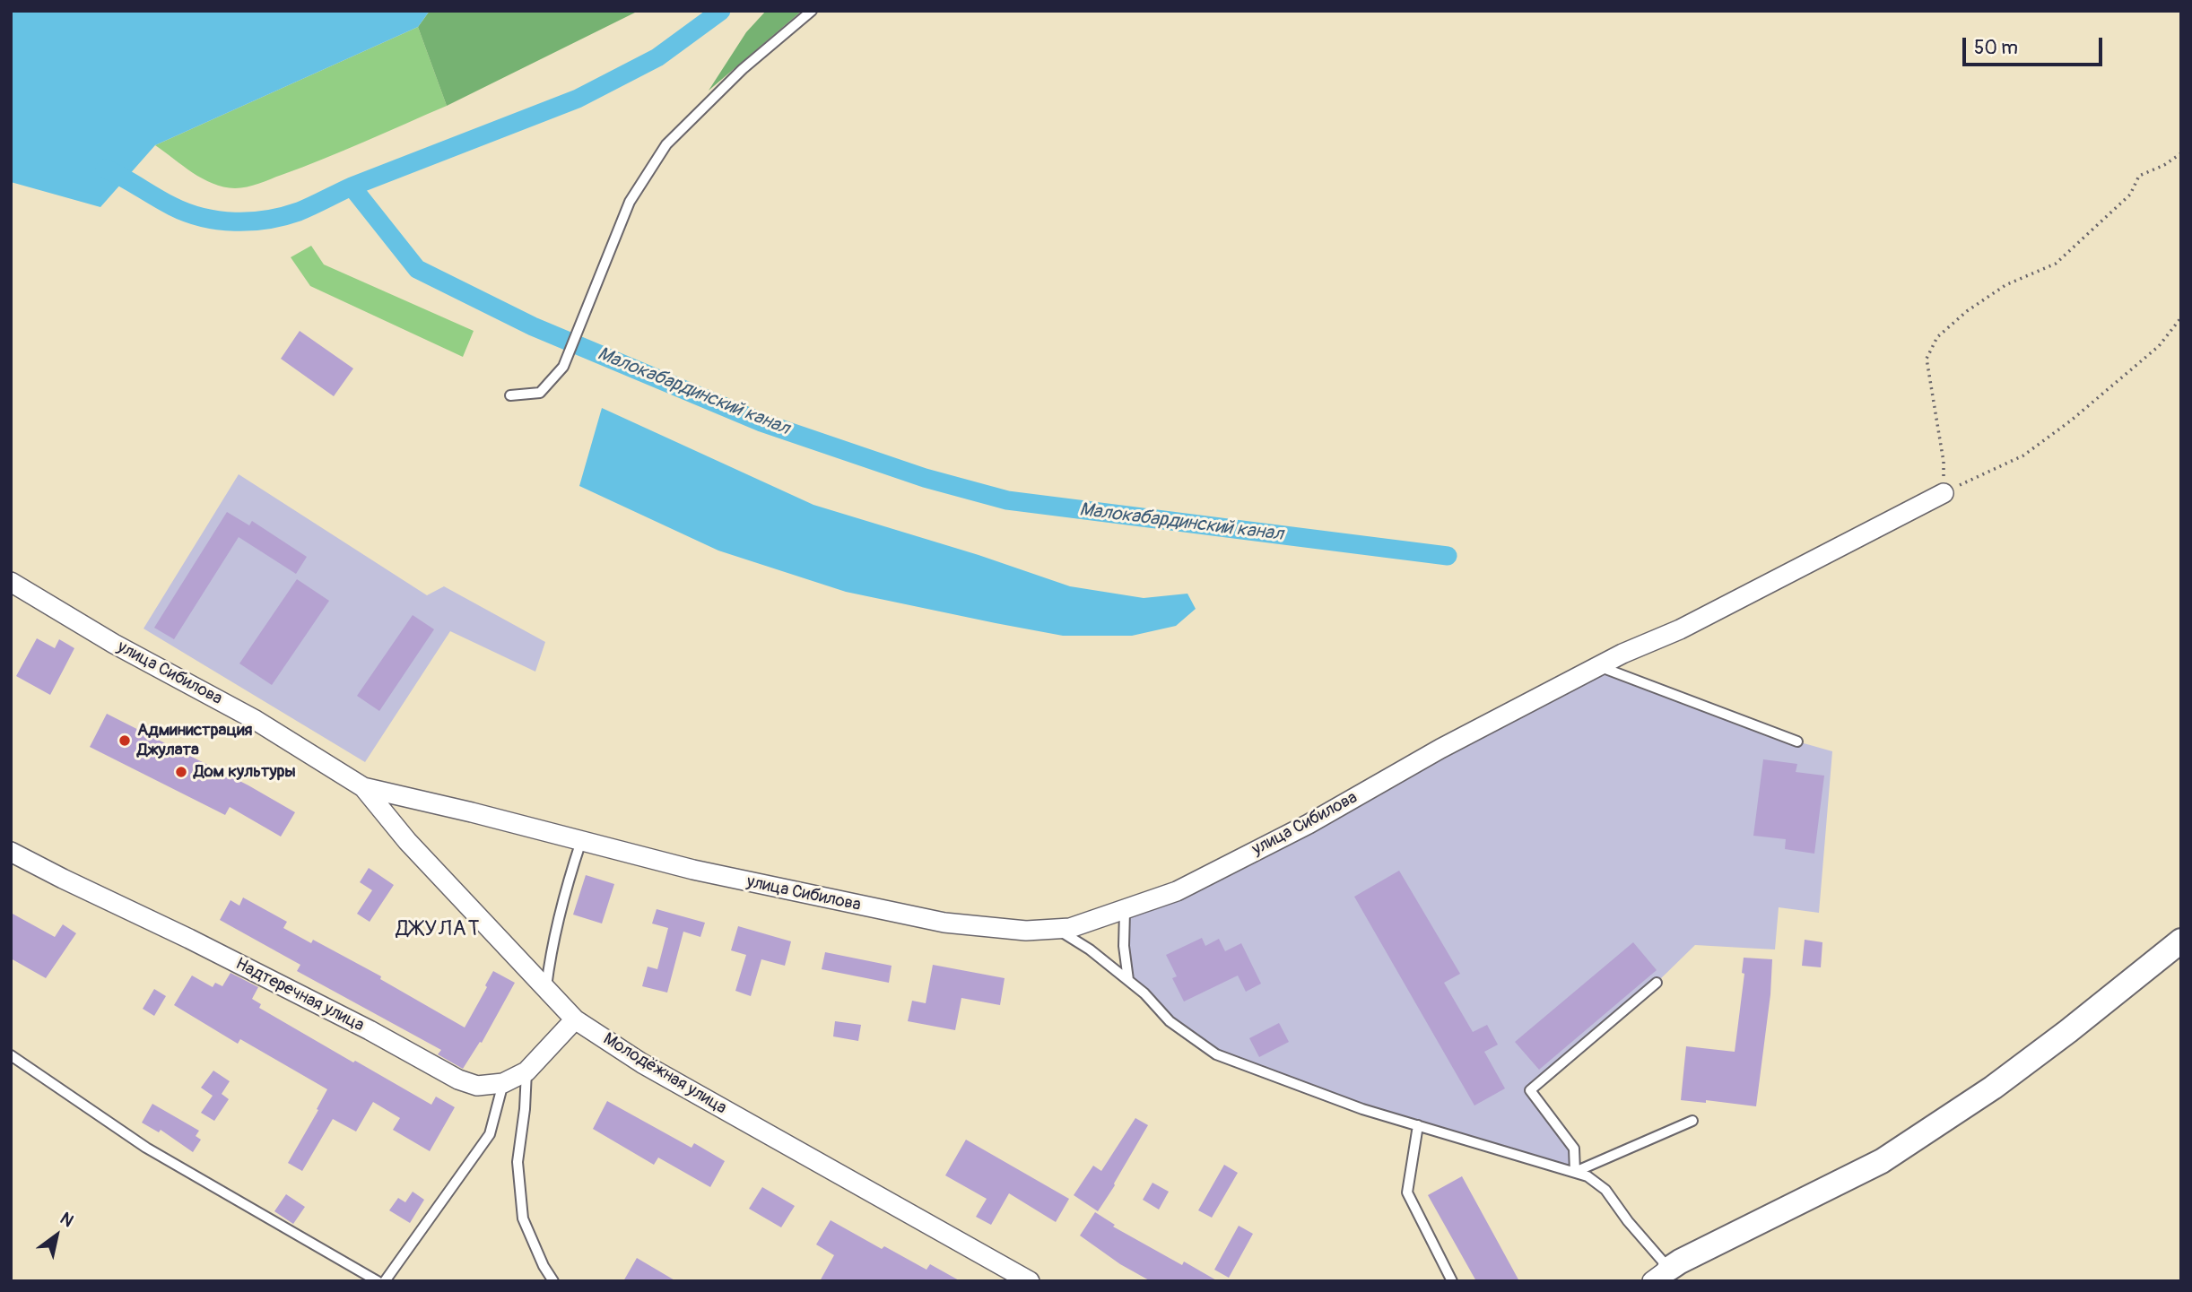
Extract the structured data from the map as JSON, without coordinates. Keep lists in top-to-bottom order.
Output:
{
  "streets": {
    "street": ["улица Сибилова", "Надтеречная улица", "Молодёжная улица"]
  },
  "crossings": [
    ["улица Сибилова", "Молодёжная улица"],
    ["Надтеречная улица", "Молодёжная улица"]
  ],
  "districts": ["ДЖУЛАТ"],
  "water": ["Малокабардинский канал"],
  "places": ["Администрация Джулата", "Дом культуры"],
  "scale_bar": "50 m",
  "north": "top right"
}
